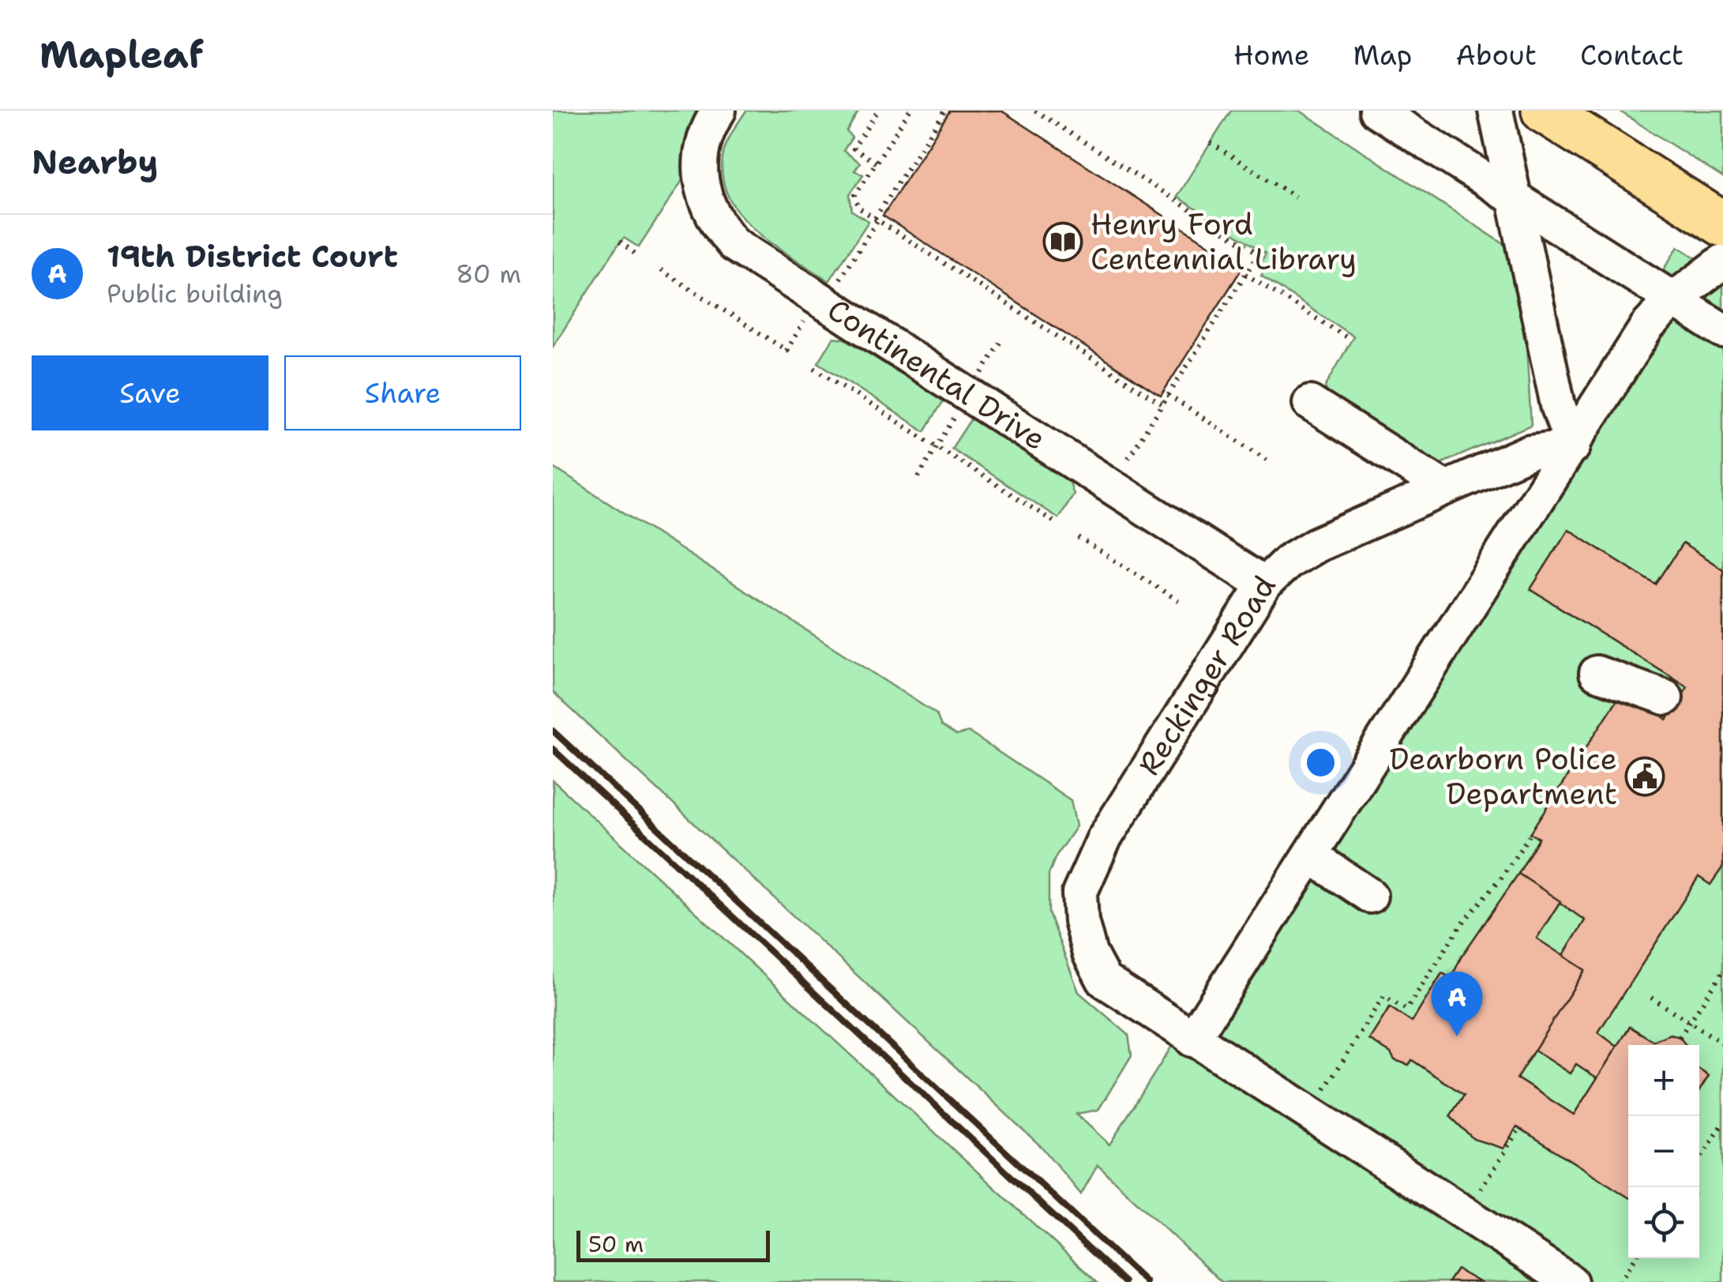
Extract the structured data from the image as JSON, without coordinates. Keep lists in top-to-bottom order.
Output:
{
  "streets": {
    "street": ["Continental Drive", "Reckinger Road"]
  },
  "crossings": [
    ["Continental Drive", "Reckinger Road"]
  ],
  "places": {
    "library": ["Henry Ford Centennial Library"],
    "public building": ["Dearborn Police Department"]
  },
  "scale_bar": "50 m",
  "page": {
    "header": "Mapleaf",
    "nav": [
      "Home",
      "Map",
      "About",
      "Contact"
    ],
    "heading": "Nearby",
    "list": [
      {
        "mark": "A",
        "name": "19th District Court",
        "note": "Public building",
        "value": "80 m"
      }
    ],
    "buttons": ["Save", "Share"],
    "pins": "A",
    "map_buttons": ["+", "−"],
    "scale": "50 m"
  }
}
